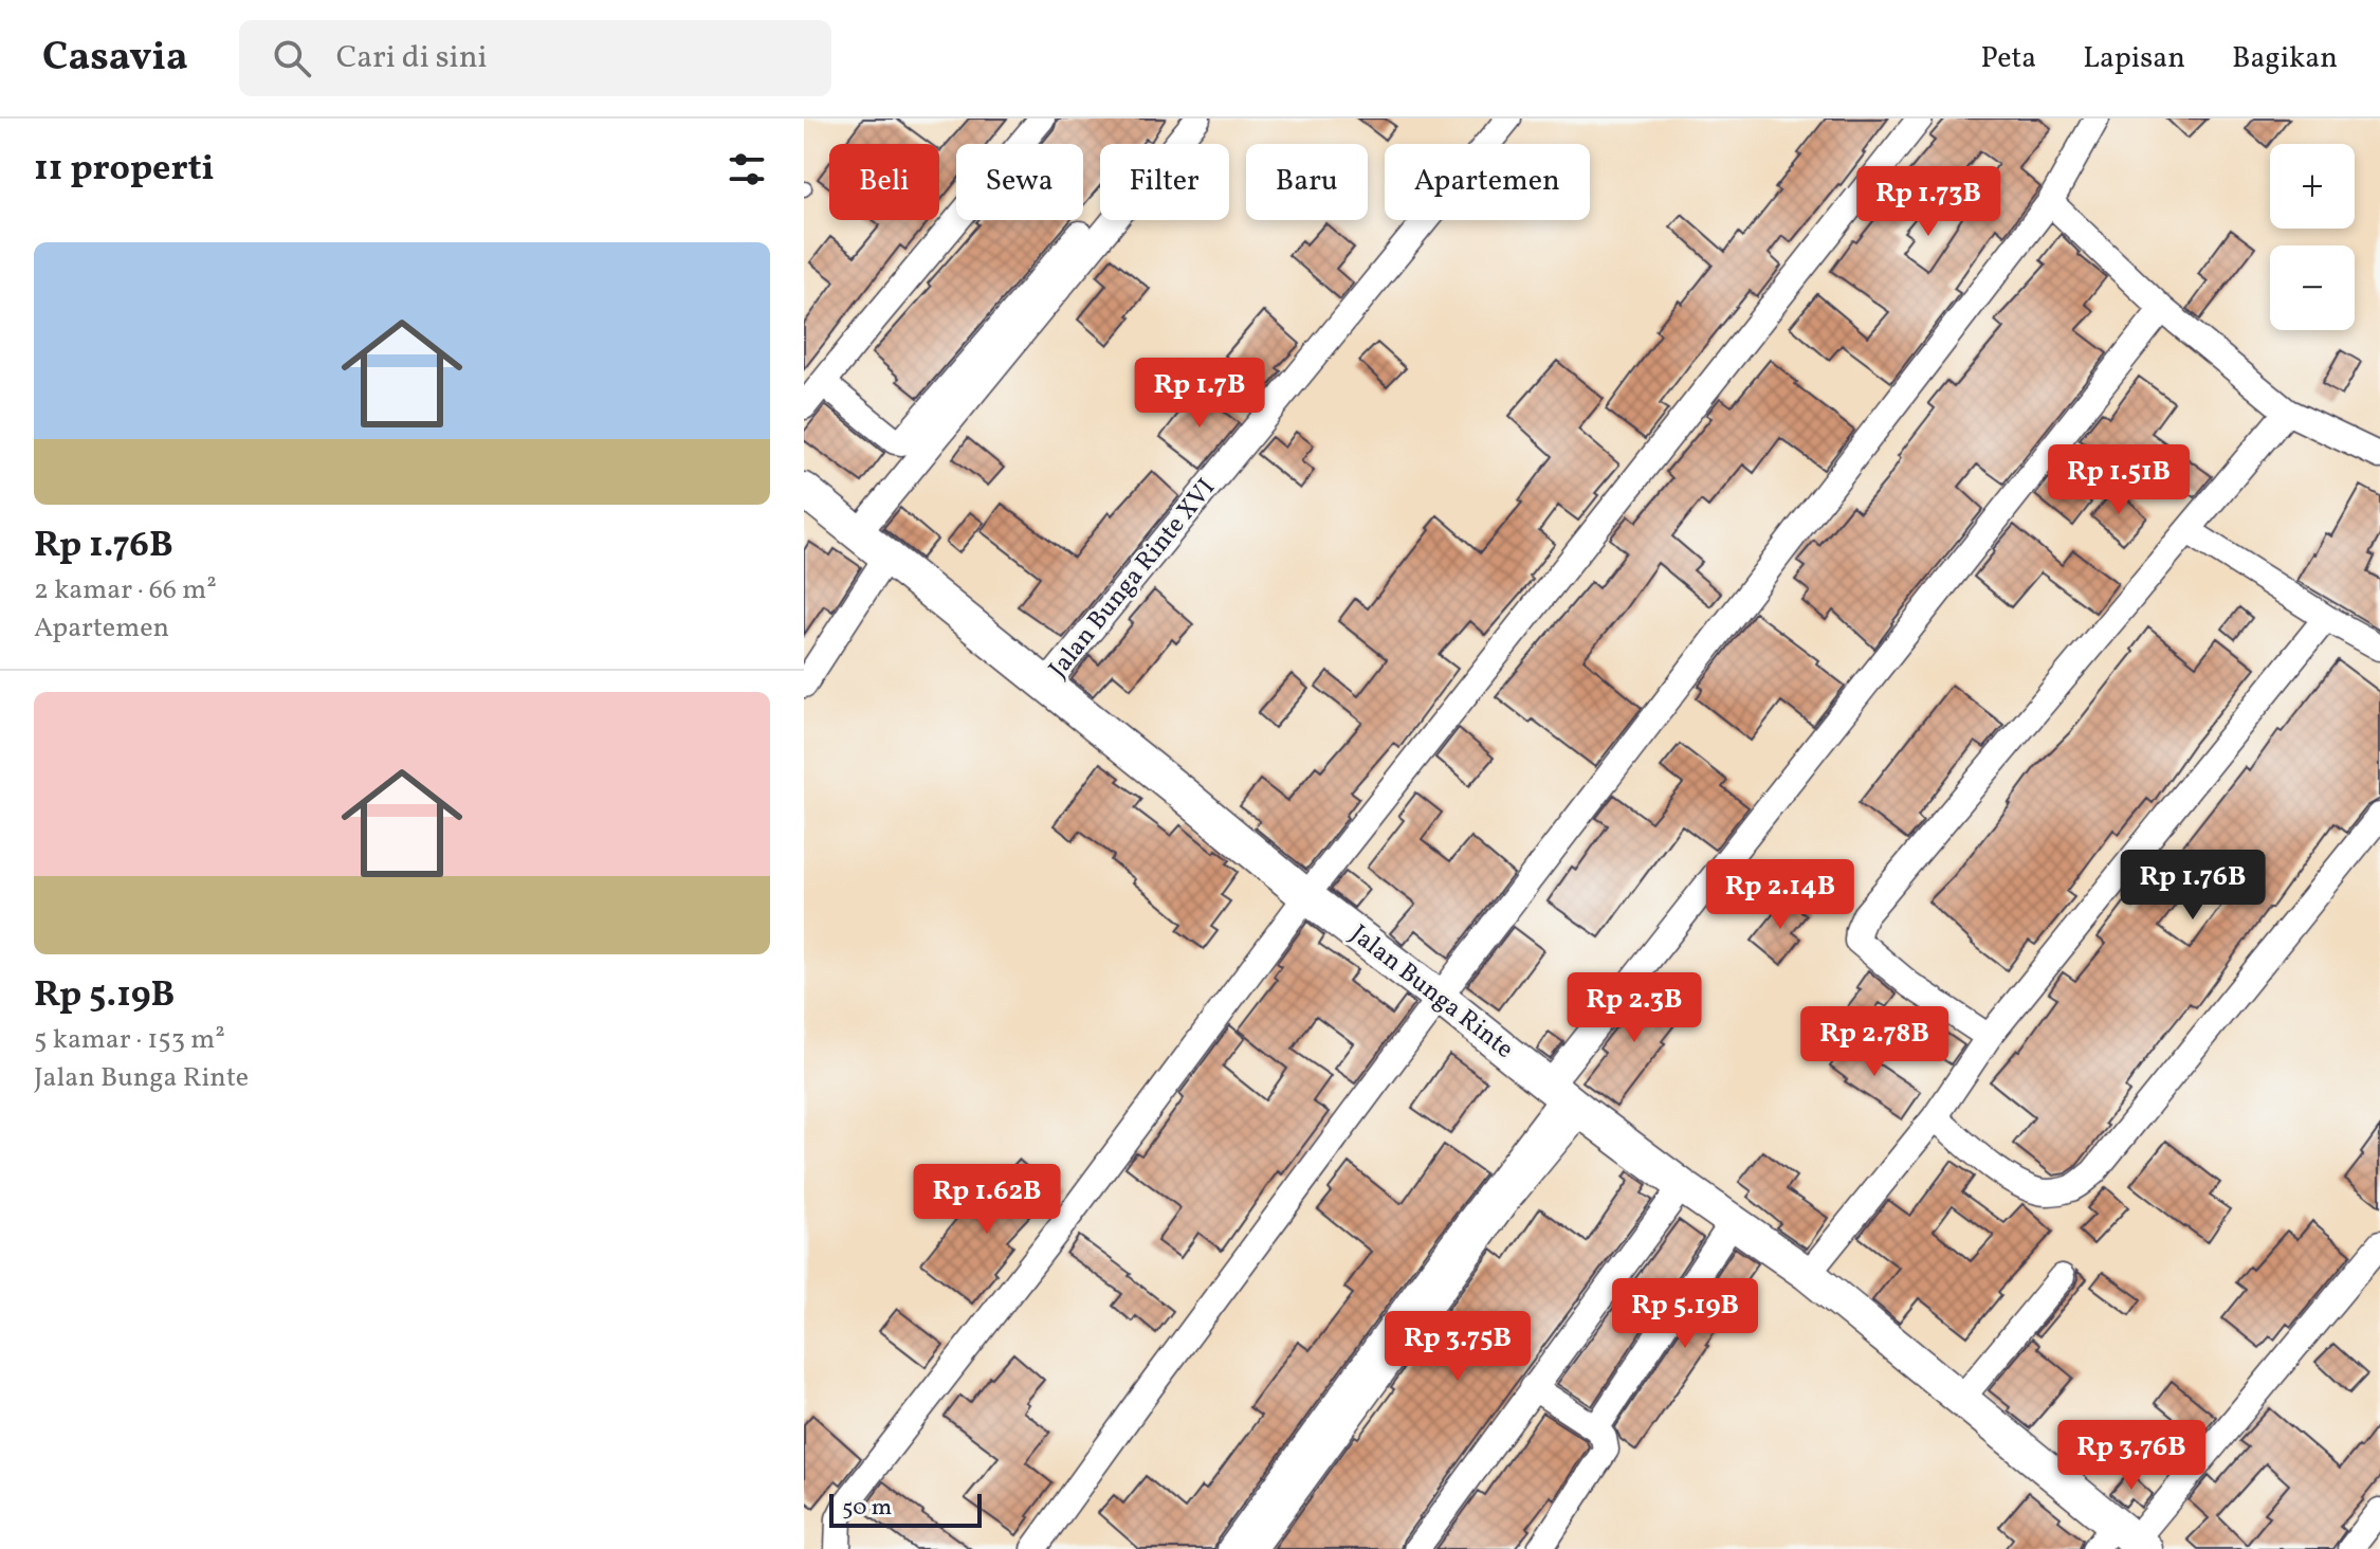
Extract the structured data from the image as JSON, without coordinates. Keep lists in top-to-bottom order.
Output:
{
  "streets": {
    "street": ["Jalan Bunga Rinte XVI", "Jalan Bunga Rinte"]
  },
  "crossings": [
    ["Jalan Bunga Rinte XVI", "Jalan Bunga Rinte"]
  ],
  "scale_bar": "50 m",
  "page": {
    "header": "Casavia",
    "search": "Cari di sini",
    "nav": ["Peta", "Lapisan", "Bagikan"],
    "heading": "11 properti",
    "map_buttons": ["+", "−"],
    "chip": [
      "Beli",
      "Sewa",
      "Filter",
      "Baru",
      "Apartemen"
    ],
    "price": [
      "Rp 1.73B",
      "Rp 1.7B",
      "Rp 1.51B",
      "Rp 1.76B",
      "Rp 2.14B",
      "Rp 2.3B",
      "Rp 2.78B",
      "Rp 1.62B",
      "Rp 5.19B",
      "Rp 3.75B",
      "Rp 3.76B"
    ],
    "list": [
      {
        "name": "Rp 1.76B",
        "note": "2 kamar · 66 m² · Apartemen"
      },
      {
        "name": "Rp 5.19B",
        "note": "5 kamar · 153 m² · Jalan Bunga Rinte"
      }
    ],
    "scale": "50 m"
  }
}
